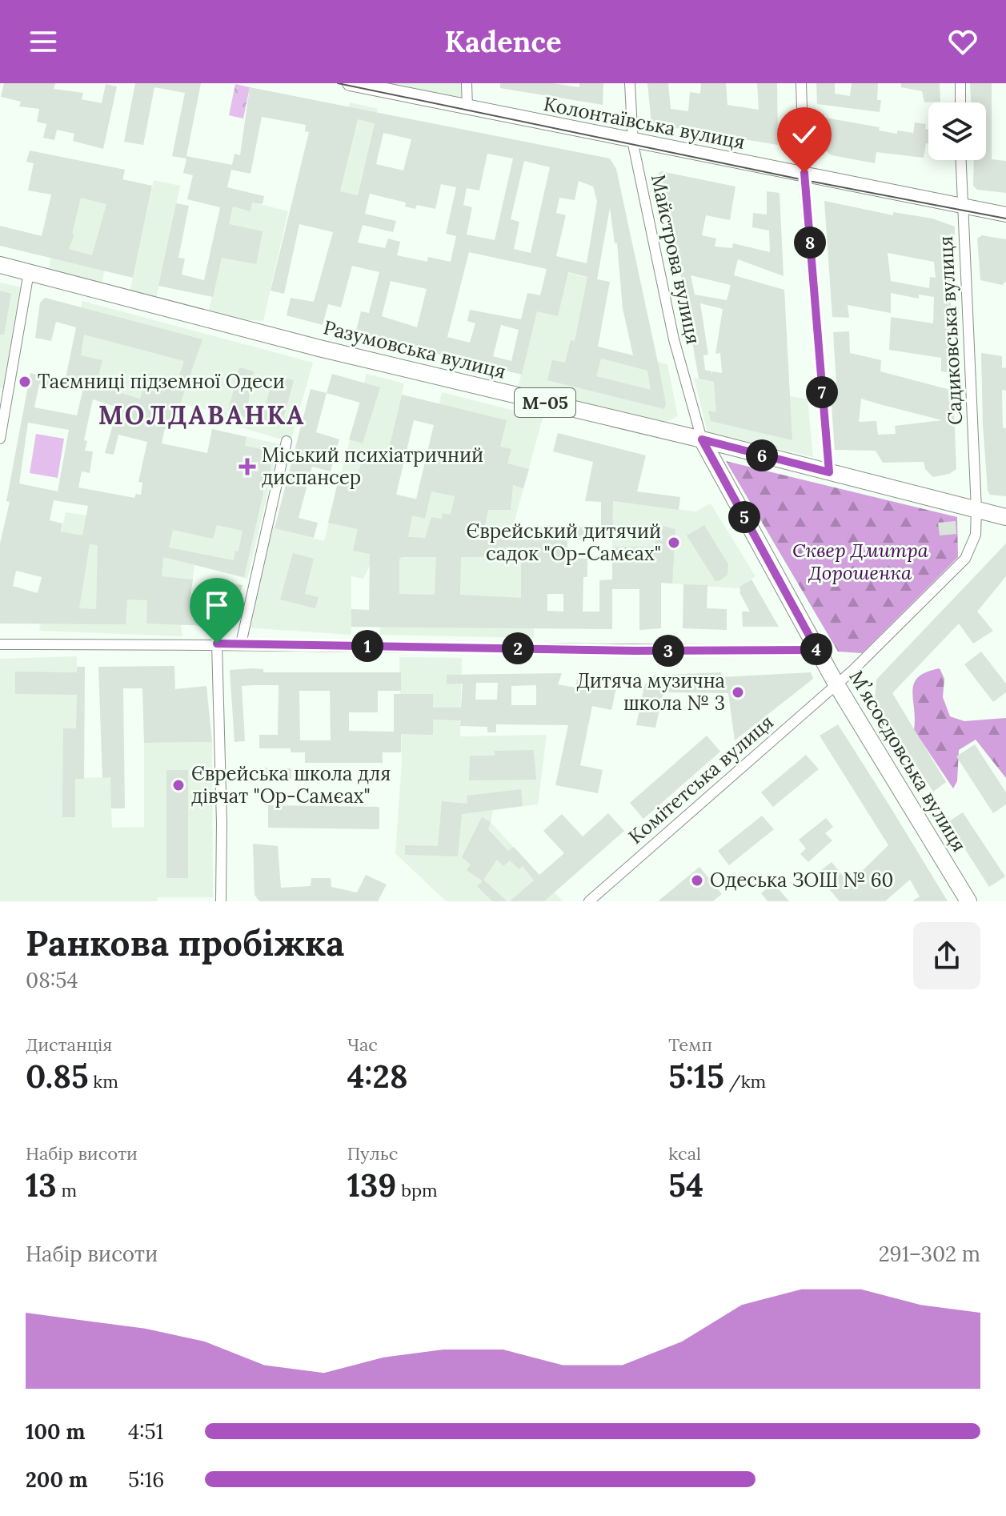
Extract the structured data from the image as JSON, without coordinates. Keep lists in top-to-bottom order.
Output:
{
  "streets": {
    "main road": [
      "Колонтаївська вулиця",
      "Разумовська вулиця",
      "М-05",
      "Мʼясоєдовська вулиця"
    ],
    "street": ["Майстрова вулиця", "Садиковська вулиця", "Комітетська вулиця"]
  },
  "crossings": [
    ["Колонтаївська вулиця", "Майстрова вулиця"],
    ["Колонтаївська вулиця", "Садиковська вулиця"],
    ["Майстрова вулиця", "Разумовська вулиця"],
    ["Майстрова вулиця", "Мʼясоєдовська вулиця"],
    ["Садиковська вулиця", "Разумовська вулиця"],
    ["Разумовська вулиця", "Мʼясоєдовська вулиця"],
    ["Мʼясоєдовська вулиця", "Комітетська вулиця"]
  ],
  "districts": ["МОЛДАВАНКА"],
  "parks": ["Сквер Дмитра Дорошенка"],
  "places": {
    "other": [
      "Таємниці підземної Одеси",
      "Єврейський дитячий садок \"Ор-Самєах\"",
      "Дитяча музична школа № 3",
      "Єврейська школа для дівчат \"Ор-Самєах\"",
      "Одеська ЗОШ № 60"
    ],
    "health": ["Міський психіатричний диспансер"]
  },
  "page": {
    "header": "Kadence",
    "pins": [
      "8",
      "7",
      "6",
      "5",
      "1",
      "2",
      "4",
      "3"
    ],
    "heading": ["Ранкова пробіжка", "08:54"],
    "stats": [
      ["Дистанція", "0.85 km"],
      ["Час", "4:28"],
      ["Темп", "5:15 /km"],
      ["Набір висоти", "13 m"],
      ["Пульс", "139 bpm"],
      ["kcal", "54"]
    ],
    "chart": ["Набір висоти", "291–302 m"],
    "list": [
      {
        "name": "100 m",
        "note": "4:51"
      },
      {
        "name": "200 m",
        "note": "5:16"
      }
    ]
  }
}
